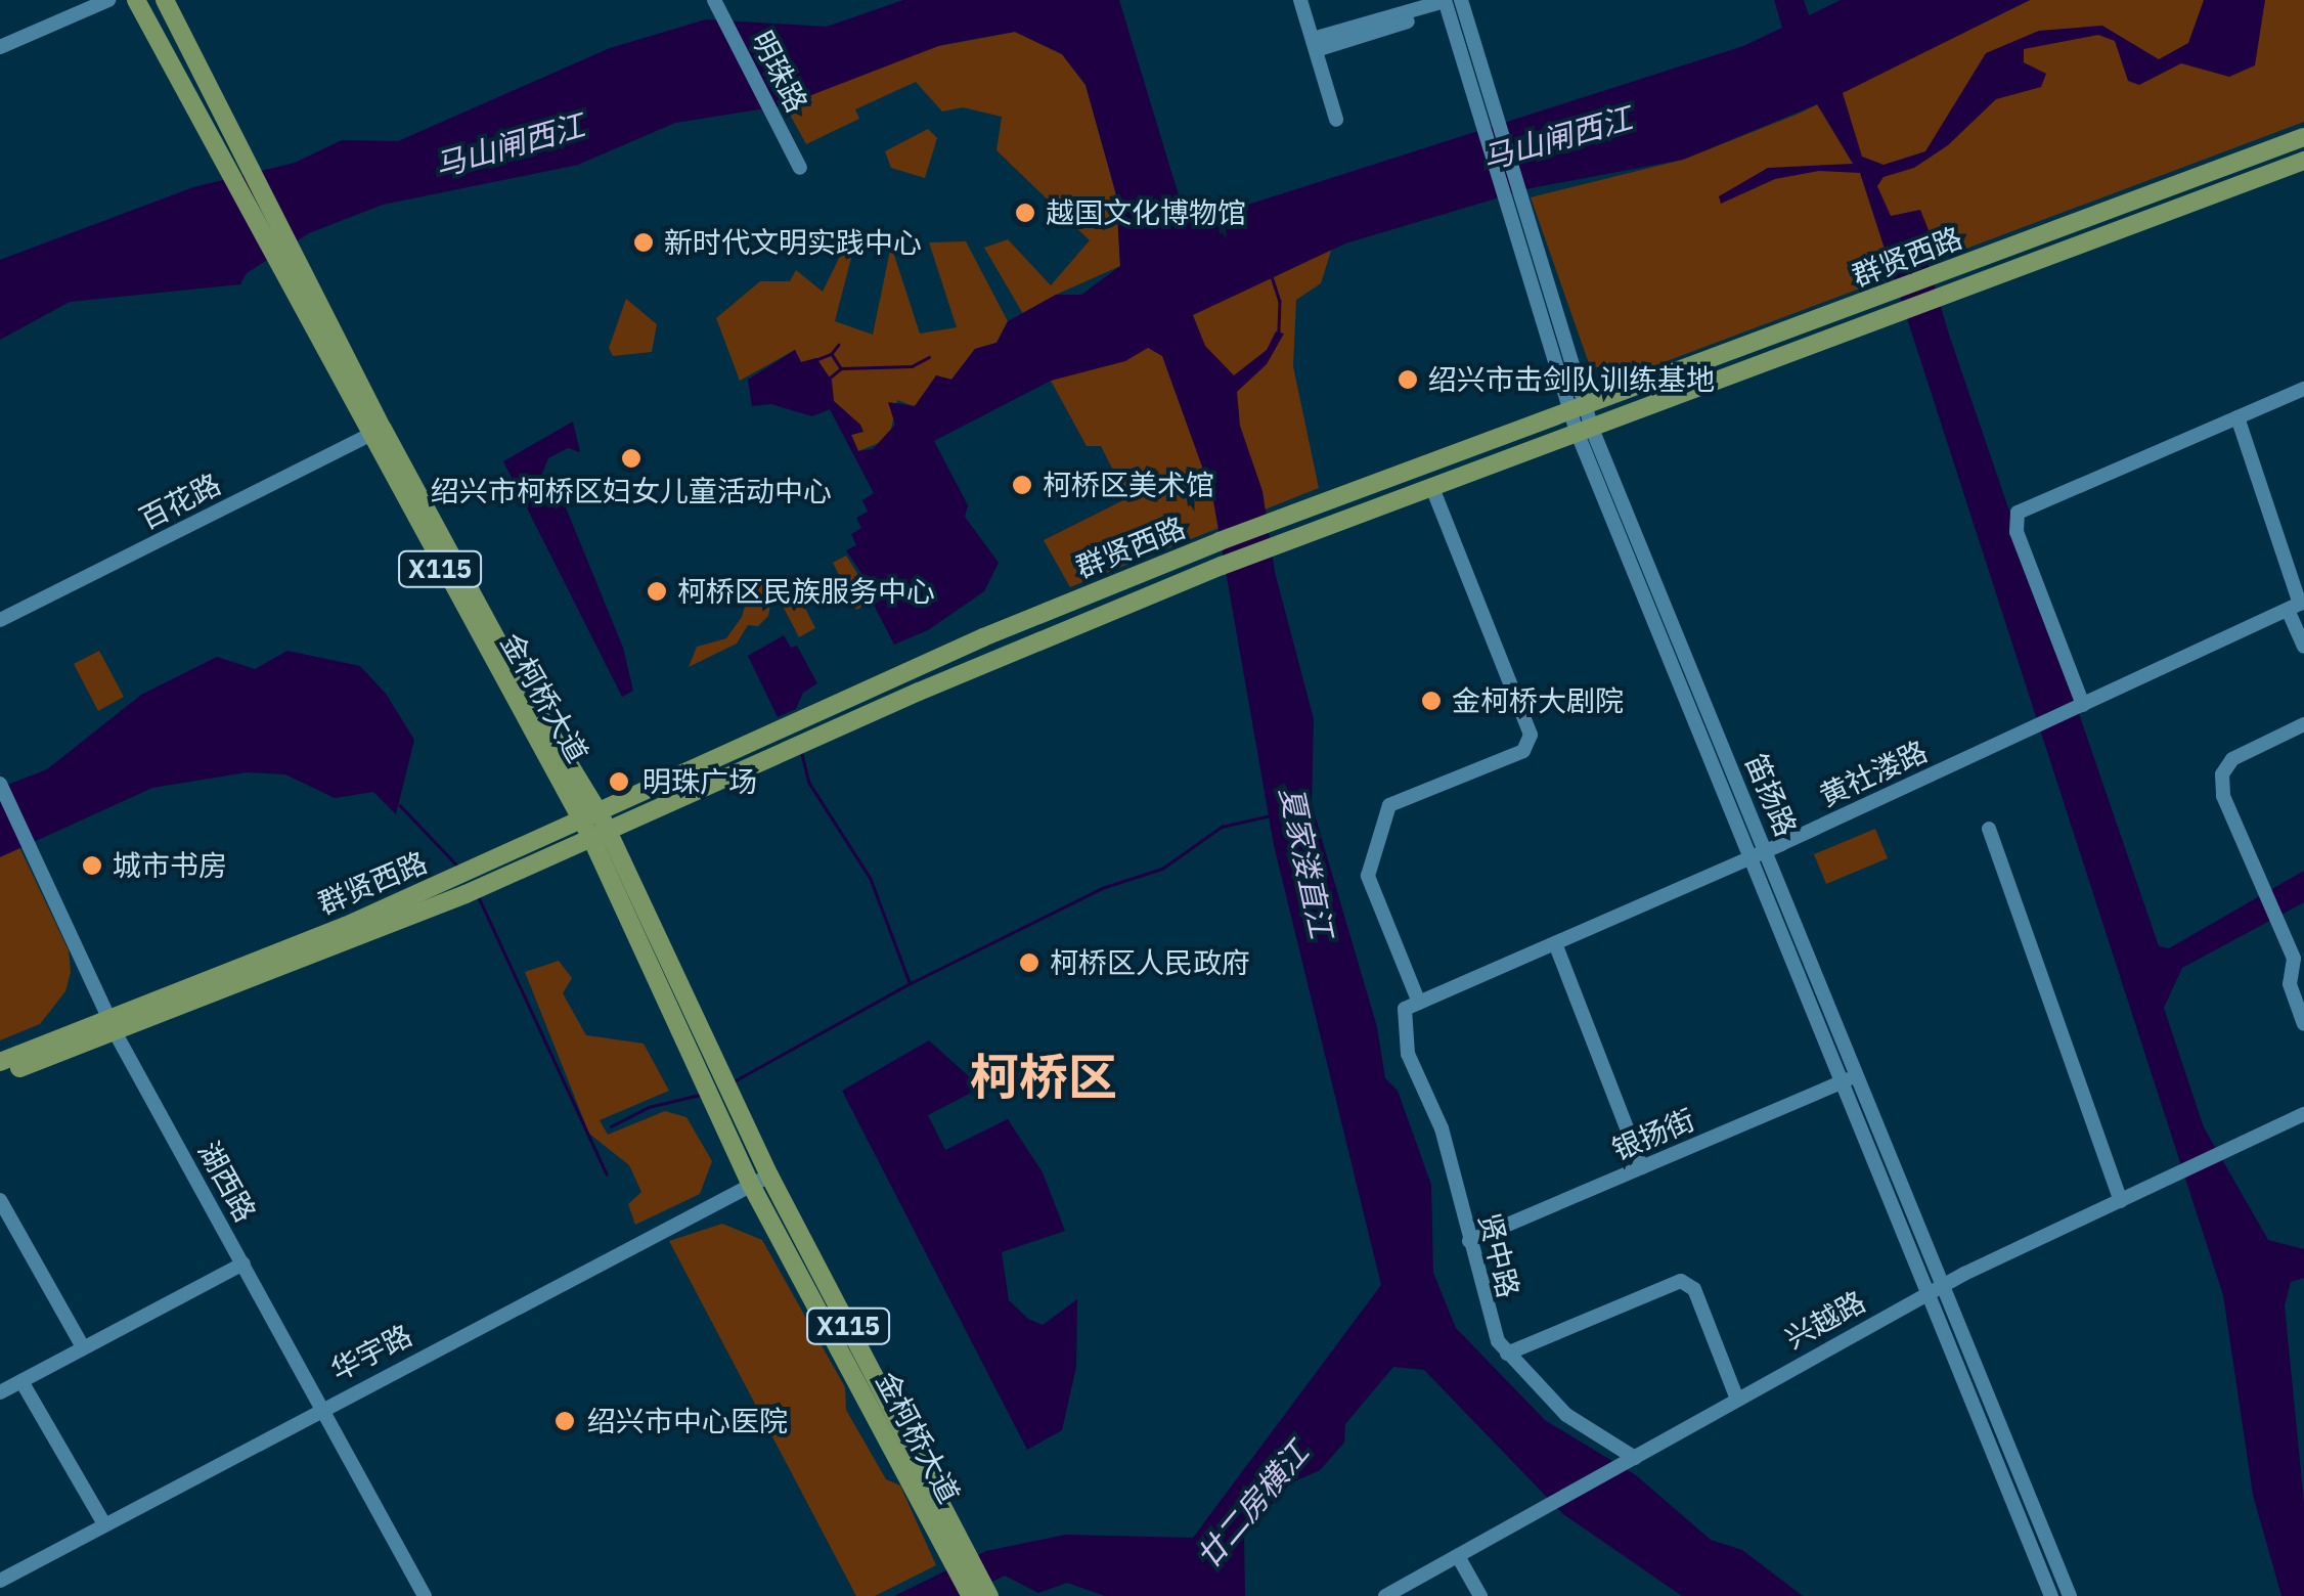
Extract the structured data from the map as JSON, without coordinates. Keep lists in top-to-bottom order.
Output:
{
  "streets": {
    "main road": ["群贤西路", "X115", "金柯桥大道"],
    "street": [
      "明珠路",
      "百花路",
      "黄社溇路",
      "笛扬路",
      "银扬街",
      "湖西路",
      "贤中路",
      "兴越路",
      "华宇路"
    ]
  },
  "crossings": [
    ["群贤西路", "金柯桥大道"],
    ["群贤西路", "笛扬路"],
    ["群贤西路", "湖西路"],
    ["群贤西路", "贤中路"],
    ["百花路", "金柯桥大道"],
    ["金柯桥大道", "华宇路"],
    ["黄社溇路", "笛扬路"],
    ["黄社溇路", "贤中路"],
    ["笛扬路", "银扬街"],
    ["笛扬路", "兴越路"],
    ["银扬街", "贤中路"],
    ["湖西路", "华宇路"],
    ["贤中路", "兴越路"]
  ],
  "districts": ["柯桥区"],
  "water": ["马山闸西江", "夏家溇直江", "廿二房横江"],
  "places": [
    "越国文化博物馆",
    "新时代文明实践中心",
    "绍兴市击剑队训练基地",
    "绍兴市柯桥区妇女儿童活动中心",
    "柯桥区美术馆",
    "柯桥区民族服务中心",
    "金柯桥大剧院",
    "明珠广场",
    "城市书房",
    "柯桥区人民政府",
    "绍兴市中心医院"
  ]
}
